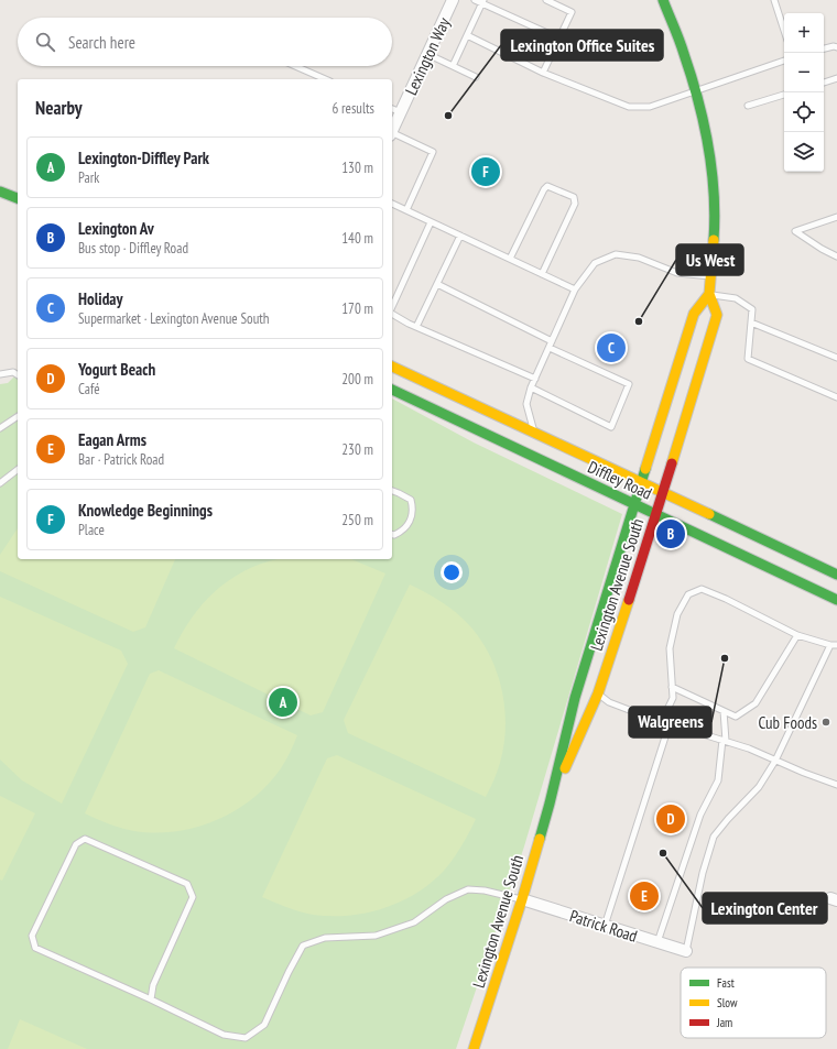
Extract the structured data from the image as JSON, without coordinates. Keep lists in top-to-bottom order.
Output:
{
  "streets": {
    "street": [
      "Lexington Way",
      "Diffley Road",
      "Lexington Avenue South",
      "Patrick Road"
    ]
  },
  "crossings": [
    ["Diffley Road", "Lexington Avenue South"],
    ["Lexington Avenue South", "Patrick Road"]
  ],
  "places": [
    "Lexington Office Suites",
    "Us West",
    "Walgreens",
    "Cub Foods",
    "Lexington Center"
  ],
  "legend": ["Fast", "Slow", "Jam"],
  "page": {
    "map_buttons": ["+", "−"],
    "search": "Search here",
    "heading": ["Nearby", "6 results"],
    "list": [
      {
        "mark": "A",
        "name": "Lexington-Diffley Park",
        "note": "Park",
        "value": "130 m"
      },
      {
        "mark": "B",
        "name": "Lexington Av",
        "note": "Bus stop · Diffley Road",
        "value": "140 m"
      },
      {
        "mark": "C",
        "name": "Holiday",
        "note": "Supermarket · Lexington Avenue South",
        "value": "170 m"
      },
      {
        "mark": "D",
        "name": "Yogurt Beach",
        "note": "Café",
        "value": "200 m"
      },
      {
        "mark": "E",
        "name": "Eagan Arms",
        "note": "Bar · Patrick Road",
        "value": "230 m"
      },
      {
        "mark": "F",
        "name": "Knowledge Beginnings",
        "note": "Place",
        "value": "250 m"
      }
    ],
    "pins": [
      "F",
      "C",
      "B",
      "A",
      "D",
      "E"
    ]
  }
}
